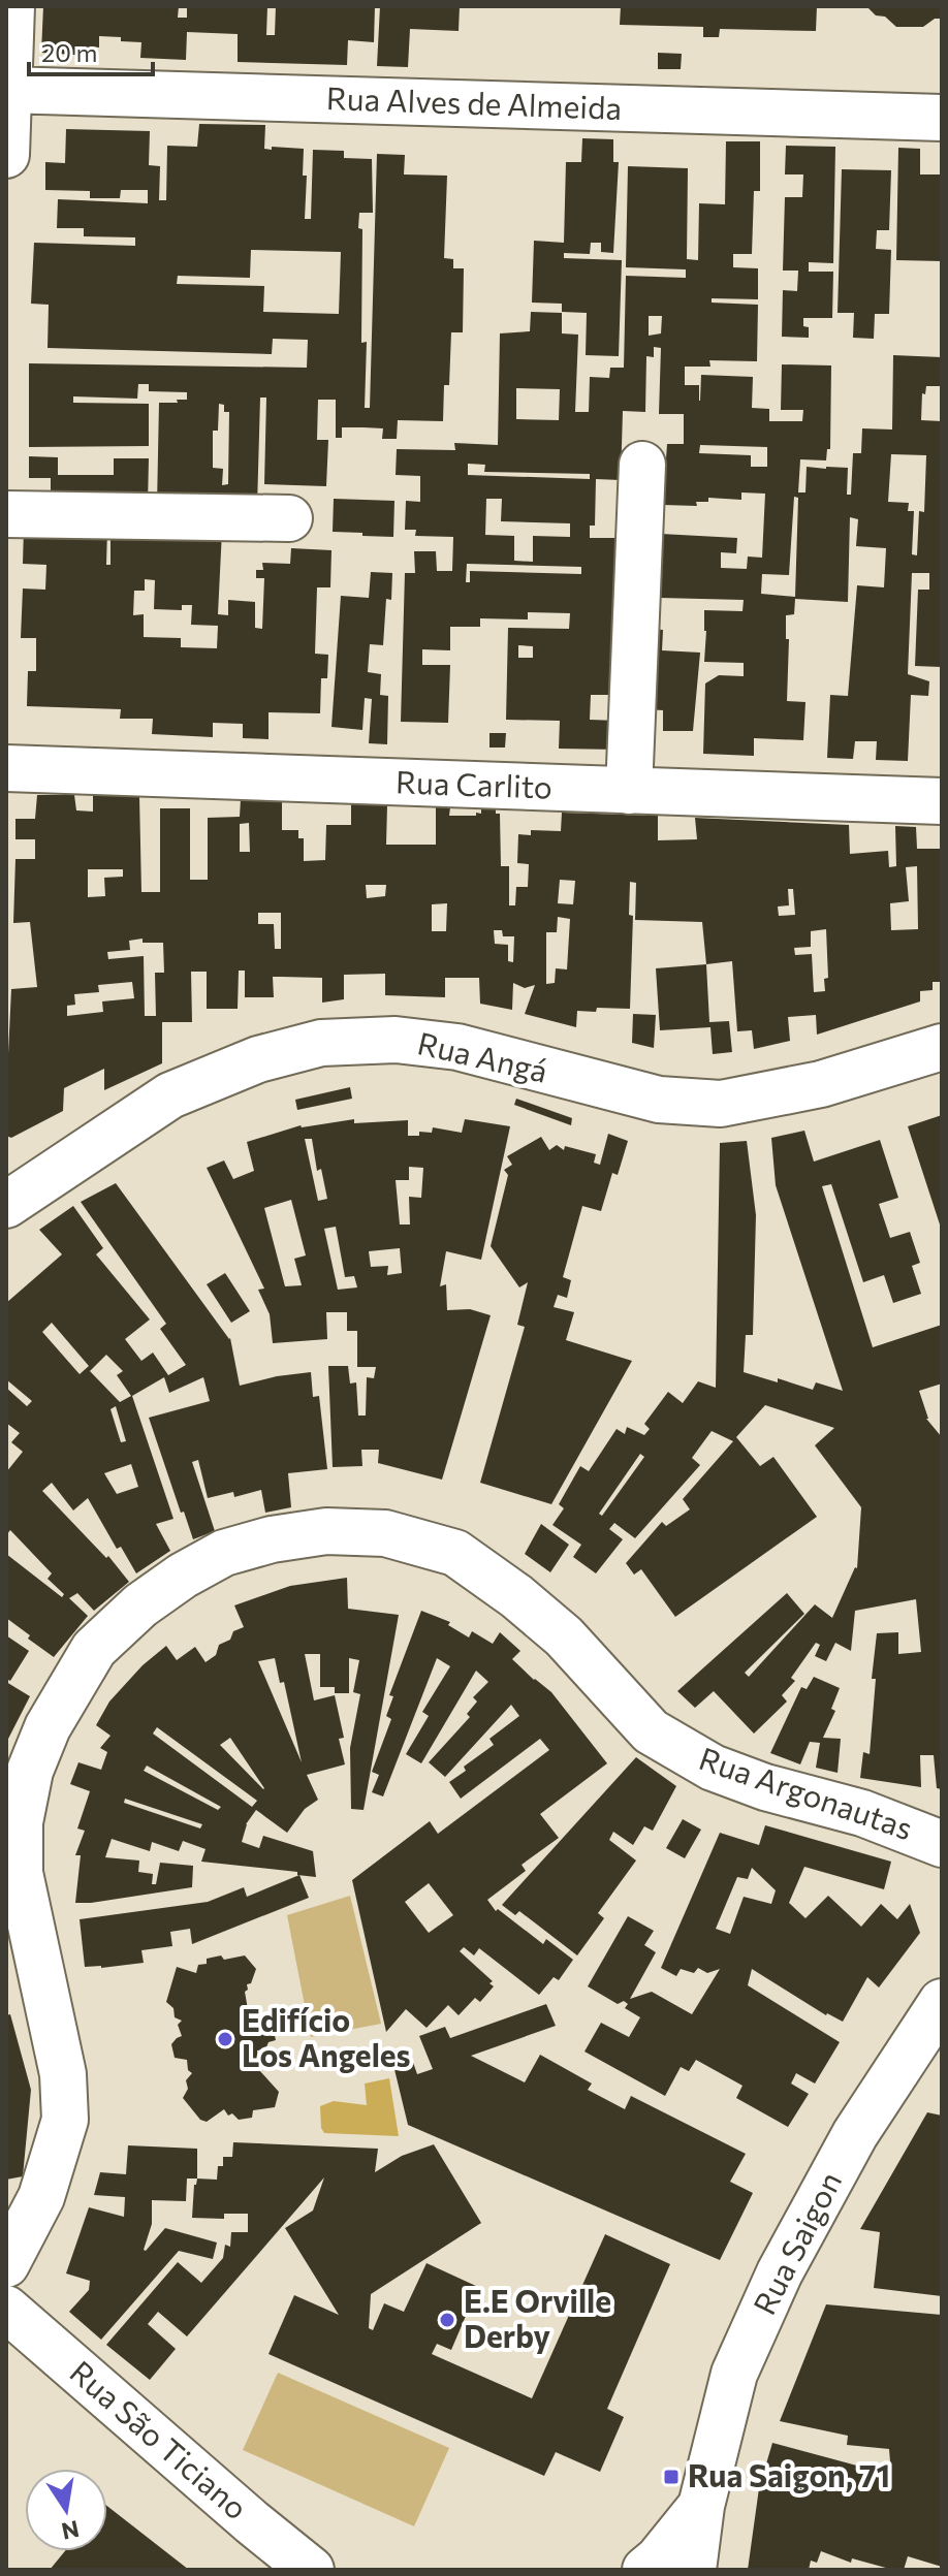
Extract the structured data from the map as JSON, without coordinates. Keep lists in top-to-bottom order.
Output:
{
  "streets": {
    "street": [
      "Rua Alves de Almeida",
      "Rua Carlito",
      "Rua Angá",
      "Rua Argonautas",
      "Rua Saigon",
      "Rua São Ticiano"
    ]
  },
  "places": {
    "other": ["Edifício Los Angeles", "E.E Orville Derby"],
    "transit": ["Rua Saigon, 71"]
  },
  "scale_bar": "20 m",
  "north": "bottom"
}
